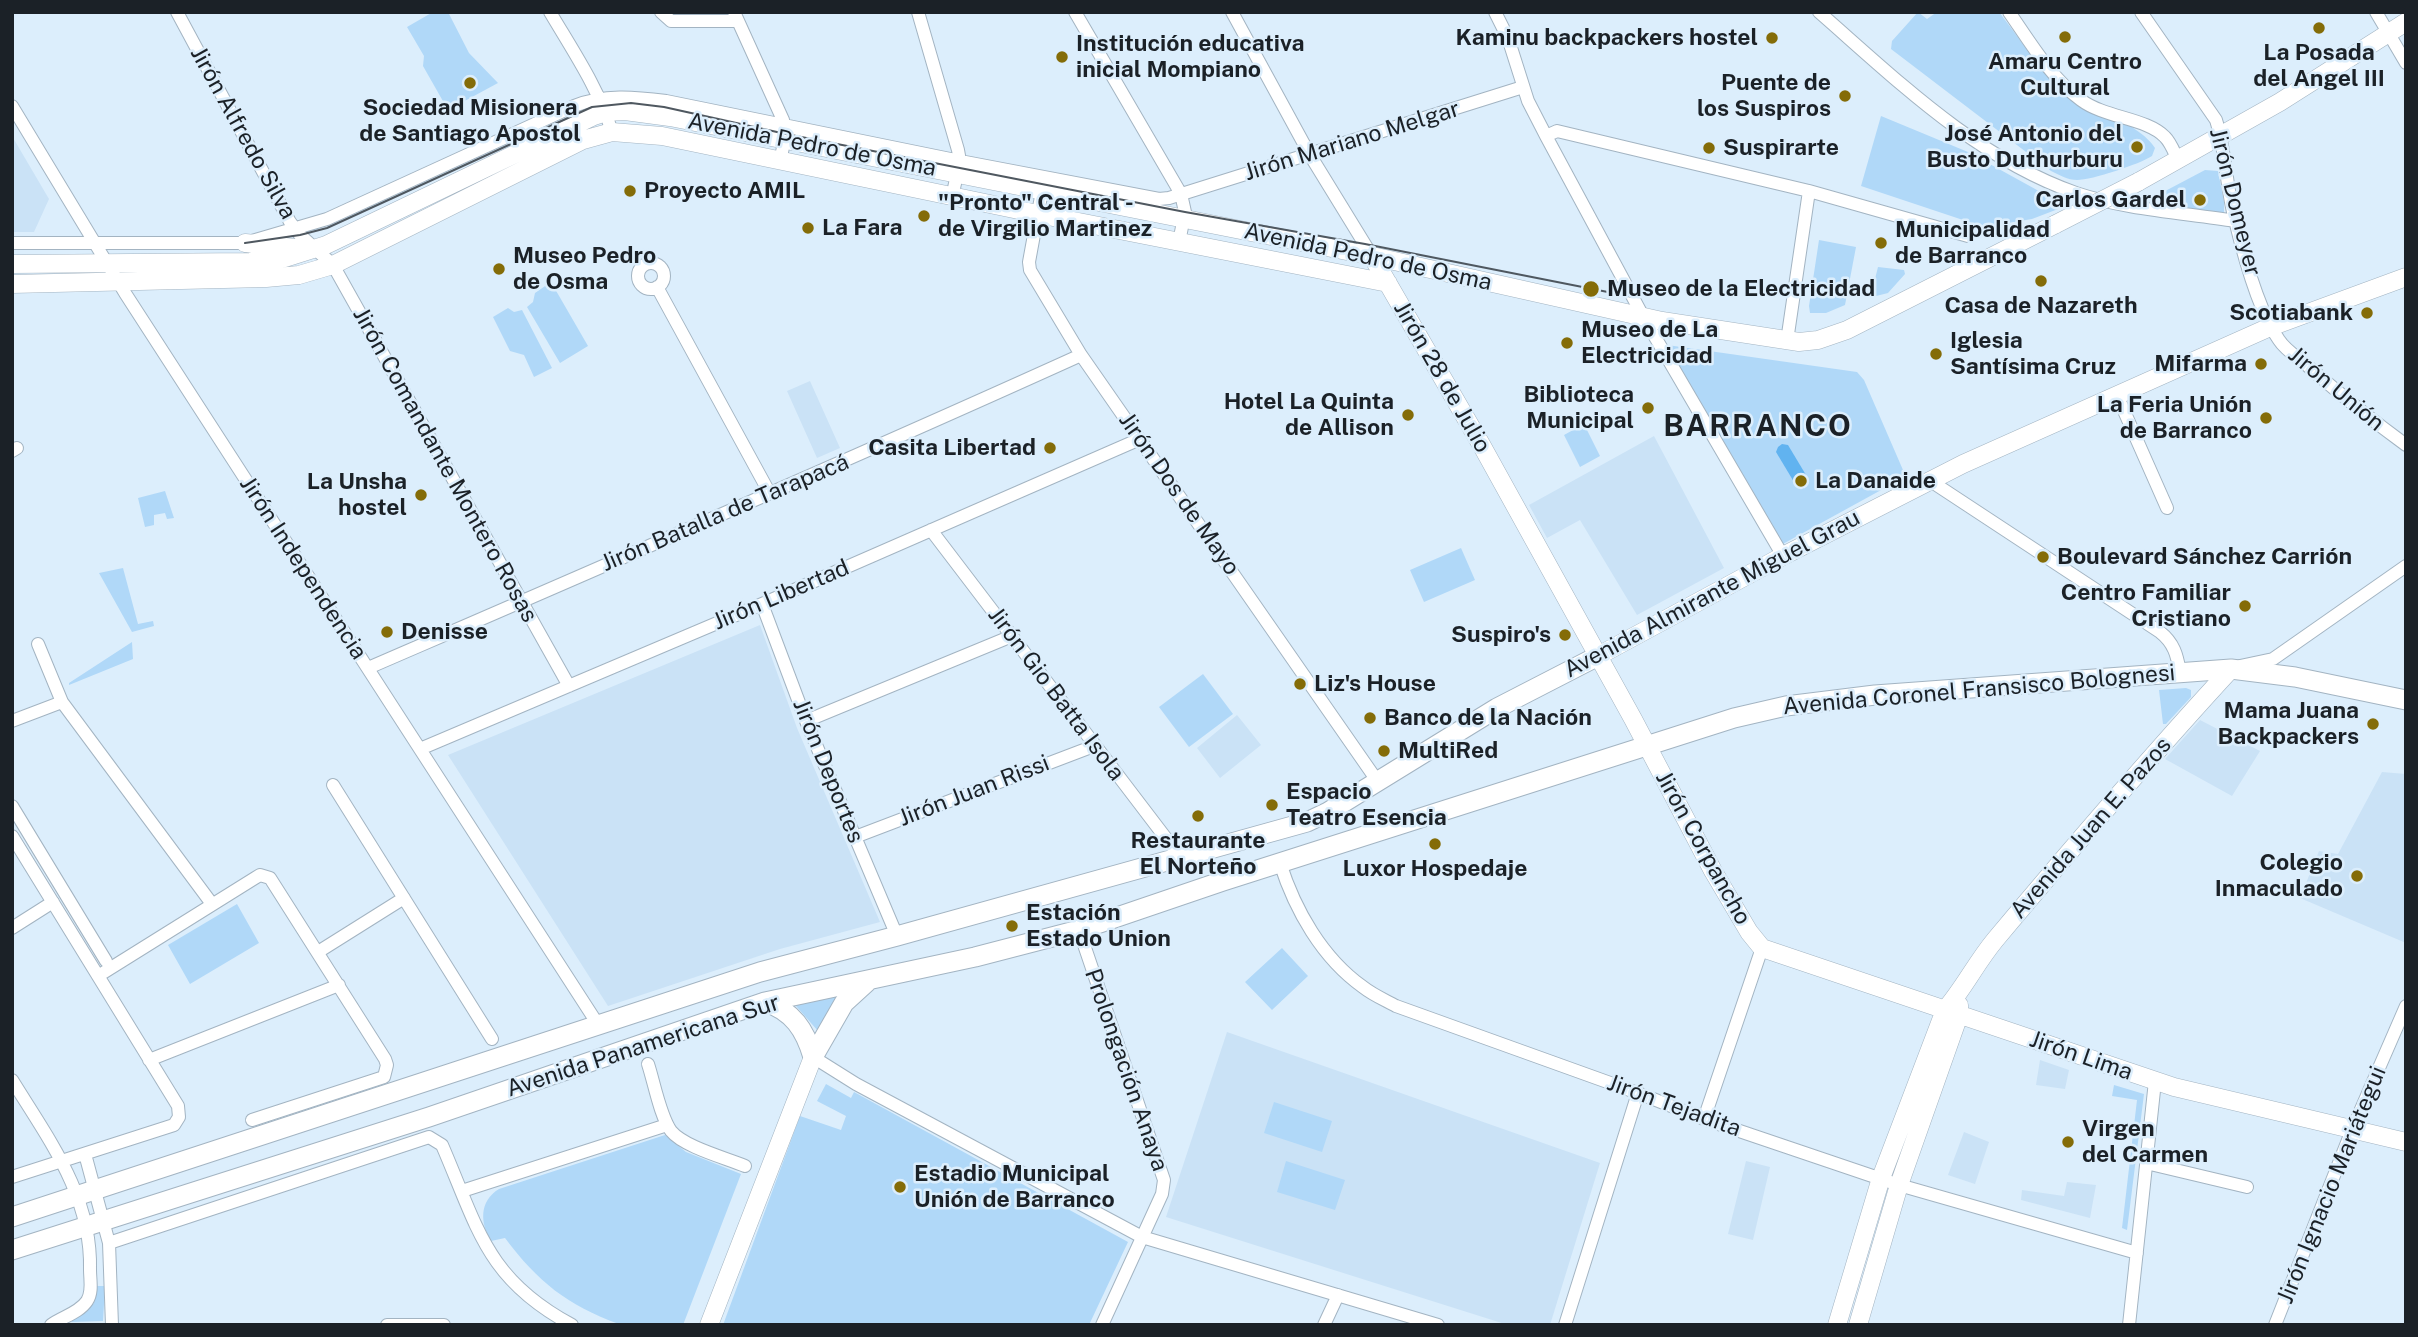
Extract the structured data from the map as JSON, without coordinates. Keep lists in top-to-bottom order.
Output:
{
  "streets": {
    "main road": [
      "Avenida Pedro de Osma",
      "Jirón 28 de Julio",
      "Avenida Almirante Miguel Grau",
      "Avenida Coronel Fransisco Bolognesi",
      "Avenida Juan E. Pazos",
      "Jirón Corpancho",
      "Avenida Panamericana Sur",
      "Jirón Lima"
    ],
    "street": [
      "Jirón Alfredo Silva",
      "Jirón Mariano Melgar",
      "Jirón Domeyer",
      "Jirón Unión",
      "Jirón Comandante Montero Rosas",
      "Jirón Dos de Mayo",
      "Jirón Batalla de Tarapacá",
      "Jirón Independencia",
      "Jirón Libertad",
      "Jirón Gio Batta Isola",
      "Jirón Deportes",
      "Jirón Juan Rissi",
      "Prolongación Anaya",
      "Jirón Tejadita",
      "Jirón Ignacio Mariátegui"
    ]
  },
  "crossings": [
    ["Jirón Alfredo Silva", "Avenida Pedro de Osma"],
    ["Jirón Alfredo Silva", "Jirón Comandante Montero Rosas"],
    ["Jirón Mariano Melgar", "Avenida Pedro de Osma"],
    ["Jirón Mariano Melgar", "Jirón 28 de Julio"],
    ["Avenida Pedro de Osma", "Jirón Domeyer"],
    ["Avenida Pedro de Osma", "Jirón 28 de Julio"],
    ["Avenida Pedro de Osma", "Jirón Comandante Montero Rosas"],
    ["Avenida Pedro de Osma", "Jirón Dos de Mayo"],
    ["Avenida Pedro de Osma", "Jirón Independencia"],
    ["Jirón Domeyer", "Jirón Unión"],
    ["Jirón Domeyer", "Avenida Almirante Miguel Grau"],
    ["Jirón 28 de Julio", "Avenida Almirante Miguel Grau"],
    ["Jirón 28 de Julio", "Avenida Coronel Fransisco Bolognesi"],
    ["Jirón 28 de Julio", "Jirón Corpancho"],
    ["Jirón Unión", "Avenida Almirante Miguel Grau"],
    ["Jirón Comandante Montero Rosas", "Jirón Batalla de Tarapacá"],
    ["Jirón Comandante Montero Rosas", "Jirón Libertad"],
    ["Jirón Dos de Mayo", "Jirón Batalla de Tarapacá"],
    ["Jirón Dos de Mayo", "Avenida Almirante Miguel Grau"],
    ["Jirón Dos de Mayo", "Jirón Libertad"],
    ["Jirón Batalla de Tarapacá", "Jirón Independencia"],
    ["Jirón Independencia", "Jirón Libertad"],
    ["Jirón Independencia", "Avenida Panamericana Sur"],
    ["Avenida Almirante Miguel Grau", "Jirón Gio Batta Isola"],
    ["Avenida Almirante Miguel Grau", "Avenida Panamericana Sur"],
    ["Jirón Libertad", "Jirón Gio Batta Isola"],
    ["Jirón Libertad", "Jirón Deportes"],
    ["Avenida Coronel Fransisco Bolognesi", "Avenida Juan E. Pazos"],
    ["Avenida Coronel Fransisco Bolognesi", "Jirón Corpancho"],
    ["Avenida Coronel Fransisco Bolognesi", "Avenida Panamericana Sur"],
    ["Avenida Coronel Fransisco Bolognesi", "Jirón Tejadita"],
    ["Jirón Gio Batta Isola", "Jirón Juan Rissi"],
    ["Jirón Gio Batta Isola", "Avenida Panamericana Sur"],
    ["Jirón Deportes", "Jirón Juan Rissi"],
    ["Jirón Deportes", "Avenida Panamericana Sur"],
    ["Avenida Juan E. Pazos", "Jirón Lima"],
    ["Jirón Corpancho", "Jirón Lima"],
    ["Avenida Panamericana Sur", "Prolongación Anaya"],
    ["Avenida Panamericana Sur", "Jirón Tejadita"],
    ["Jirón Lima", "Jirón Ignacio Mariátegui"]
  ],
  "districts": ["BARRANCO"],
  "places": [
    "La Posada del Angel III",
    "Amaru Centro Cultural",
    "Kaminu backpackers hostel",
    "Institución educativa inicial Mompiano",
    "Sociedad Misionera de Santiago Apostol",
    "Puente de los Suspiros",
    "José Antonio del Busto Duthurburu",
    "Suspirarte",
    "Proyecto AMIL",
    "Carlos Gardel",
    "\"Pronto\" Central - de Virgilio Martinez",
    "La Fara",
    "Municipalidad de Barranco",
    "Museo Pedro de Osma",
    "Casa de Nazareth",
    "Museo de la Electricidad",
    "Scotiabank",
    "Museo de La Electricidad",
    "Iglesia Santísima Cruz",
    "Mifarma",
    "Biblioteca Municipal",
    "Hotel La Quinta de Allison",
    "La Feria Unión de Barranco",
    "Casita Libertad",
    "La Danaide",
    "La Unsha hostel",
    "Boulevard Sánchez Carrión",
    "Centro Familiar Cristiano",
    "Denisse",
    "Suspiro's",
    "Liz's House",
    "Banco de la Nación",
    "Mama Juana Backpackers",
    "MultiRed",
    "Espacio Teatro Esencia",
    "Restaurante El Norteño",
    "Luxor Hospedaje",
    "Colegio Inmaculado",
    "Estación Estado Union",
    "Virgen del Carmen",
    "Estadio Municipal Unión de Barranco"
  ]
}
